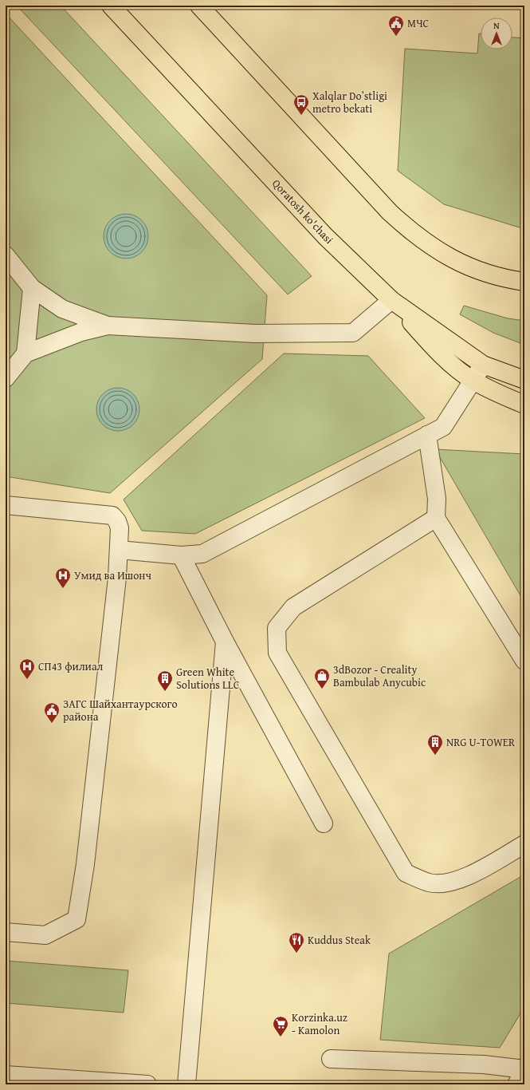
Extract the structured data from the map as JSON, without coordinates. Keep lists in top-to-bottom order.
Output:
{
  "streets": {
    "main road": ["Qoratosh ko'chasi"]
  },
  "places": {
    "public building": ["МЧС", "ЗАГС Шайхантаурского района"],
    "bus stop": ["Xalqlar Doʻstligi metro bekati"],
    "hospital": ["Умид ва Ишонч", "СП43 филиал"],
    "shop": ["3dBozor - Creality Bambulab Anycubic"],
    "building": ["Green White Solutions LLC", "NRG U-TOWER"],
    "restaurant": ["Kuddus Steak"],
    "supermarket": ["Korzinka.uz - Kamolon"]
  },
  "north": "top"
}
